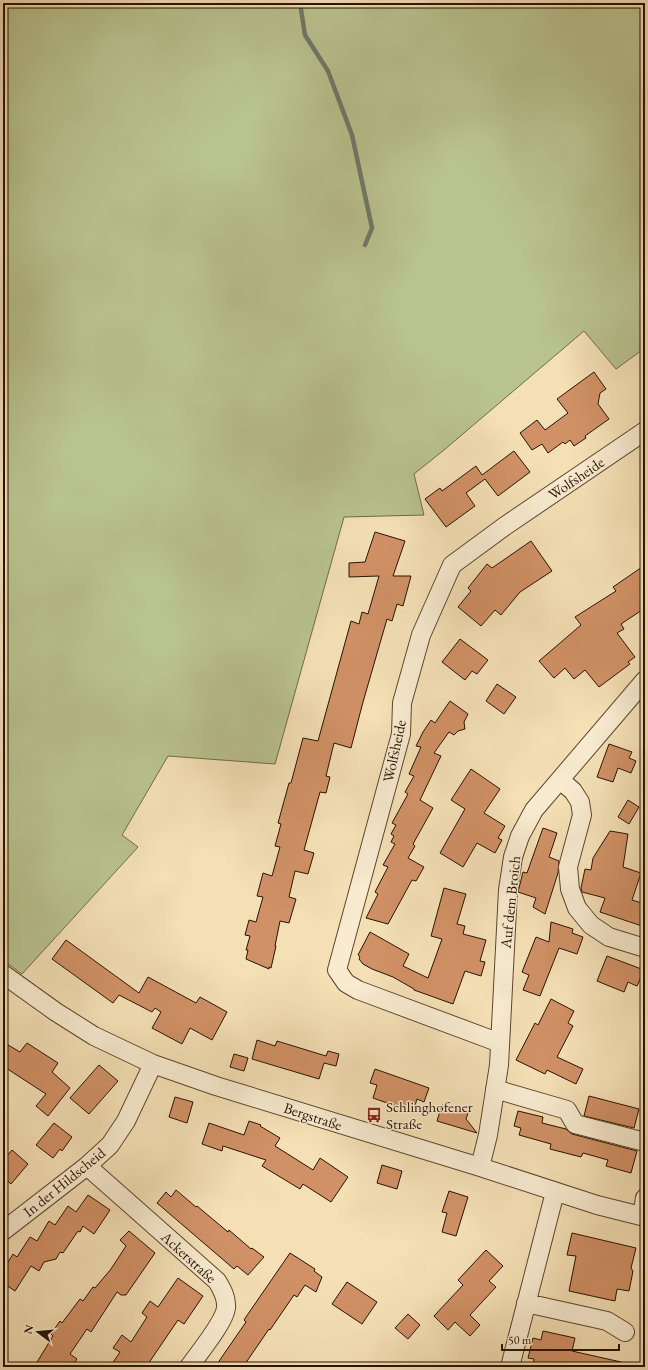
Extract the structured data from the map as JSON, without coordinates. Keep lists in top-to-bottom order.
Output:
{
  "streets": {
    "street": [
      "Wolfsheide",
      "Auf dem Broich",
      "Bergstraße",
      "In der Hildscheid",
      "Ackerstraße"
    ]
  },
  "crossings": [
    ["Wolfsheide", "Auf dem Broich"],
    ["Auf dem Broich", "Bergstraße"],
    ["Bergstraße", "In der Hildscheid"],
    ["In der Hildscheid", "Ackerstraße"]
  ],
  "places": {
    "bus stop": ["Schlinghofener Straße"]
  },
  "scale_bar": "50 m",
  "north": "left"
}
